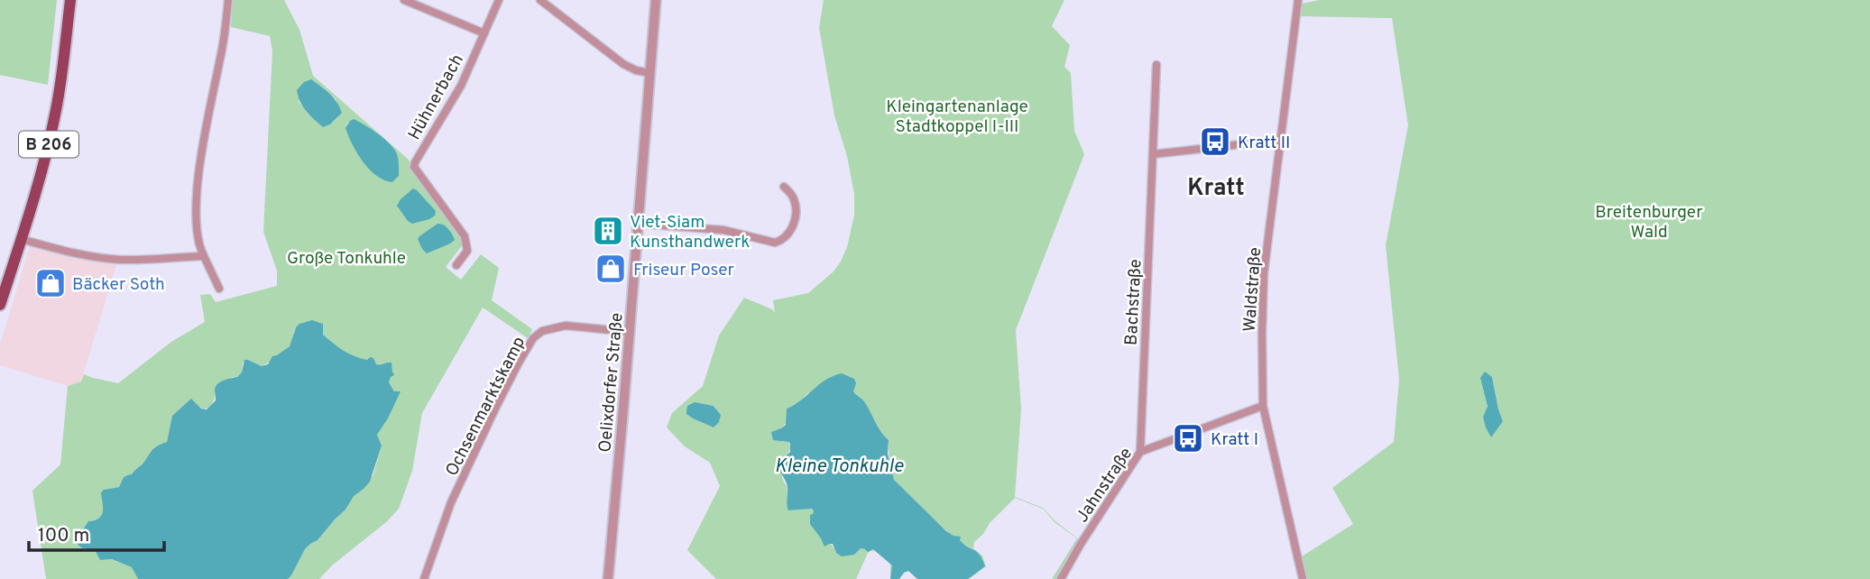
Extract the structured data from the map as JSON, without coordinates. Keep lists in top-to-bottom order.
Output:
{
  "streets": {
    "main road": ["B 206"],
    "street": [
      "Hühnerbach",
      "Waldstraße",
      "Bachstraße",
      "Oelixdorfer Straße",
      "Ochsenmarktskamp",
      "Jahnstraße"
    ]
  },
  "crossings": [
    ["Waldstraße", "Jahnstraße"],
    ["Bachstraße", "Jahnstraße"],
    ["Oelixdorfer Straße", "Ochsenmarktskamp"]
  ],
  "districts": ["Kratt"],
  "water": ["Kleine Tonkuhle"],
  "parks": ["Kleingartenanlage Stadtkoppel I-III", "Breitenburger Wald", "Große Tonkuhle"],
  "places": {
    "bus stop": ["Kratt II", "Kratt I"],
    "building": ["Viet-Siam Kunsthandwerk"],
    "shop": ["Friseur Poser", "Bäcker Soth"]
  },
  "scale_bar": "100 m"
}
